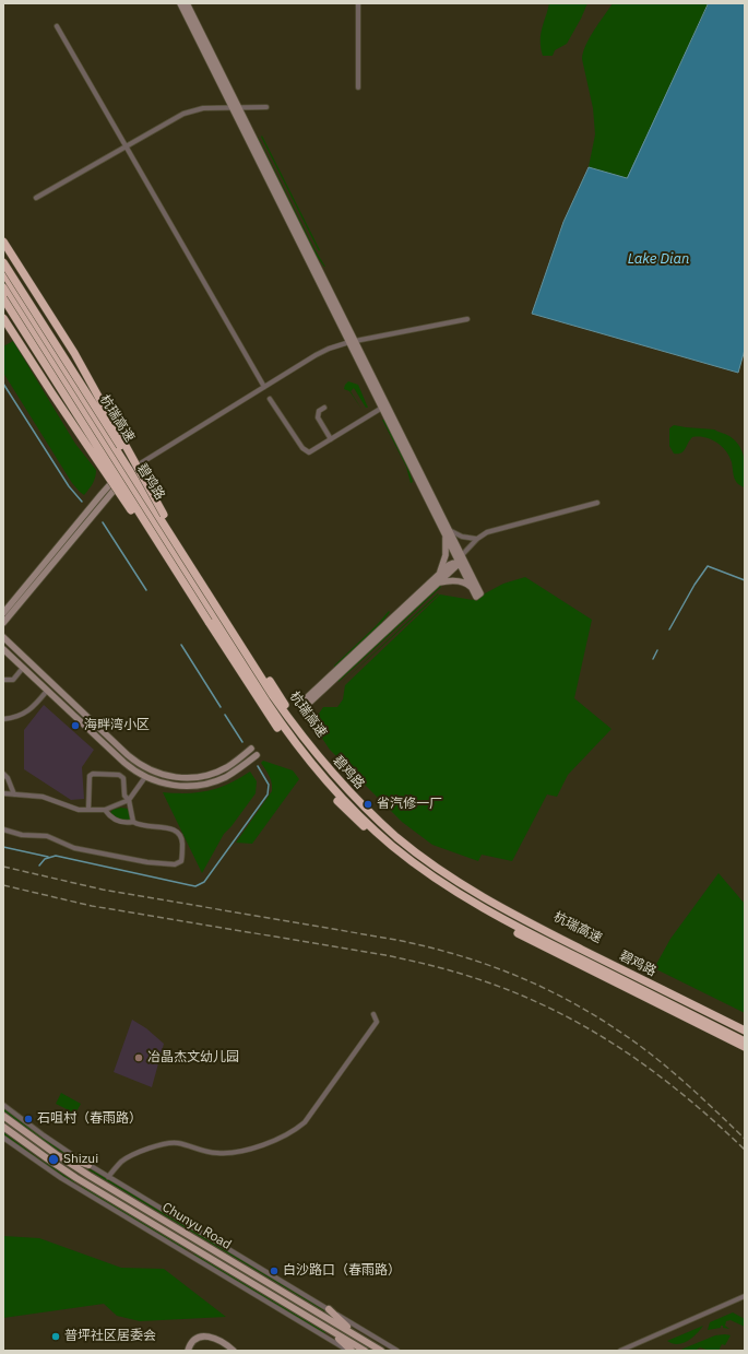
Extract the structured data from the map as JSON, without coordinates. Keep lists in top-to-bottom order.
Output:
{
  "streets": {
    "highway": ["杭瑞高速", "碧鸡路"],
    "main road": ["Chunyu Road"]
  },
  "water": ["Lake Dian"],
  "places": [
    "海畔湾小区",
    "省汽修一厂",
    "冶晶杰文幼儿园",
    "石咀村（春雨路）",
    "Shizui",
    "白沙路口（春雨路）",
    "普坪社区居委会"
  ]
}
